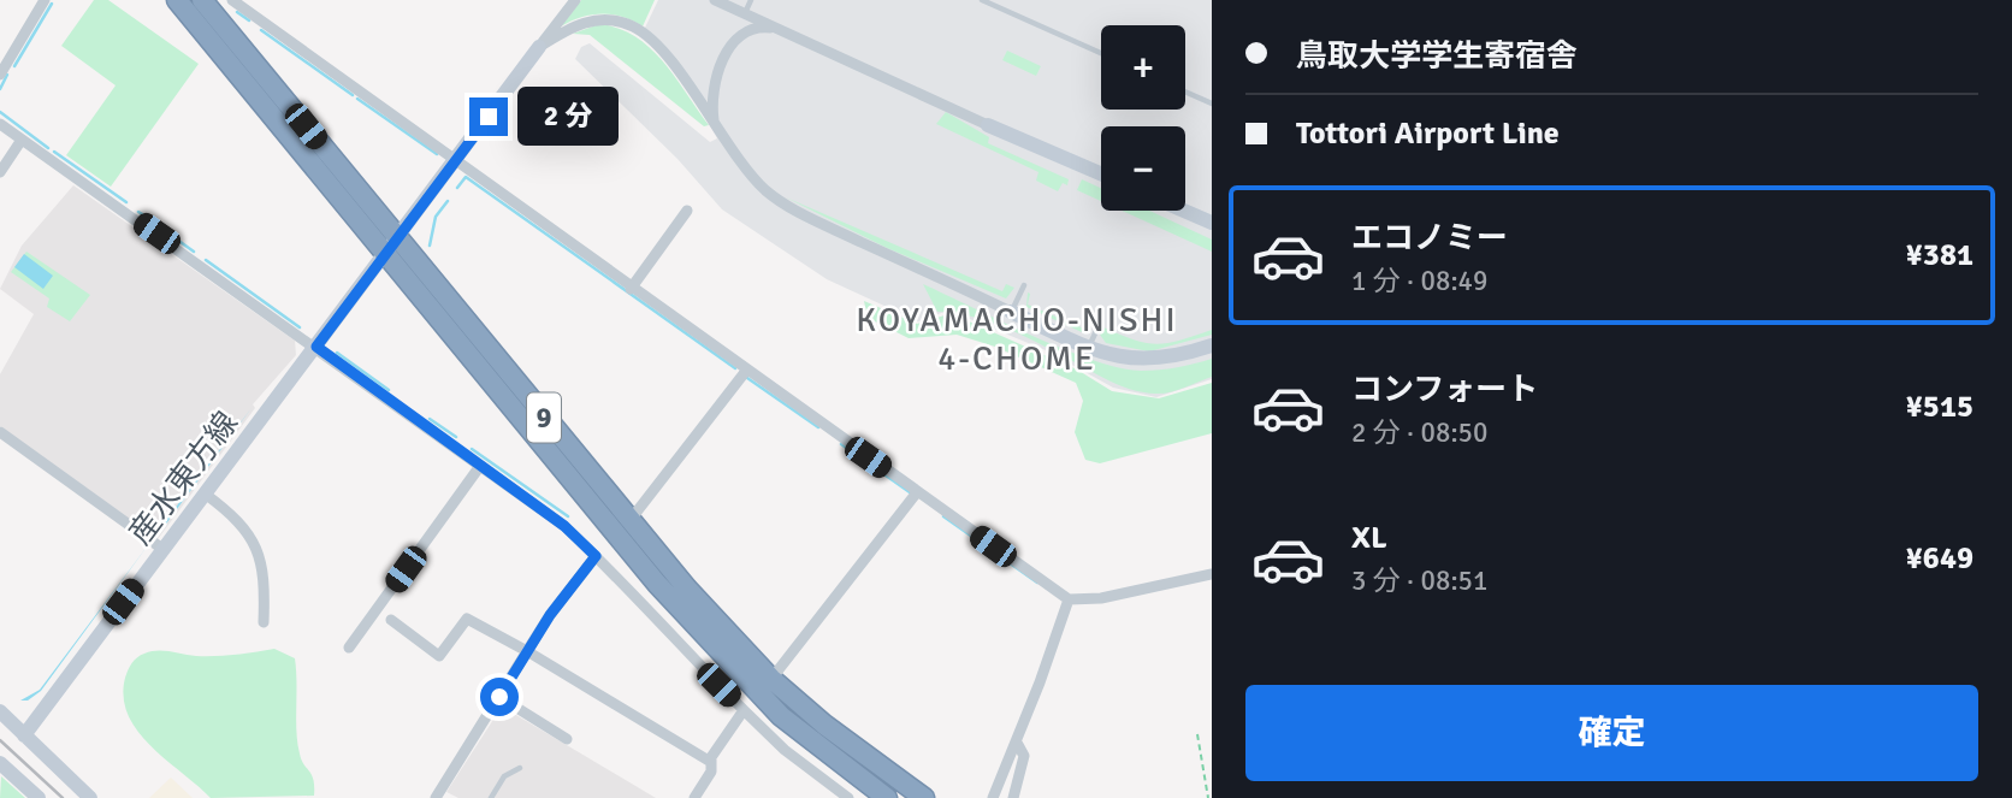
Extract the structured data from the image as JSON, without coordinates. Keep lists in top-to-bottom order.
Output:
{
  "streets": {
    "highway": ["9"],
    "street": ["産水東方線"]
  },
  "crossings": [
    ["9", "産水東方線"]
  ],
  "districts": ["KOYAMACHO-NISHI 4-CHOME"],
  "page": {
    "banner": ["鳥取大学学生寄宿舎", "Tottori Airport Line"],
    "map_buttons": ["+", "−"],
    "bubble": "2 分",
    "list": [
      {
        "name": "エコノミー",
        "note": "1 分 · 08:49",
        "value": "¥381"
      },
      {
        "name": "コンフォート",
        "note": "2 分 · 08:50",
        "value": "¥515"
      },
      {
        "name": "XL",
        "note": "3 分 · 08:51",
        "value": "¥649"
      }
    ],
    "buttons": "確定"
  }
}
